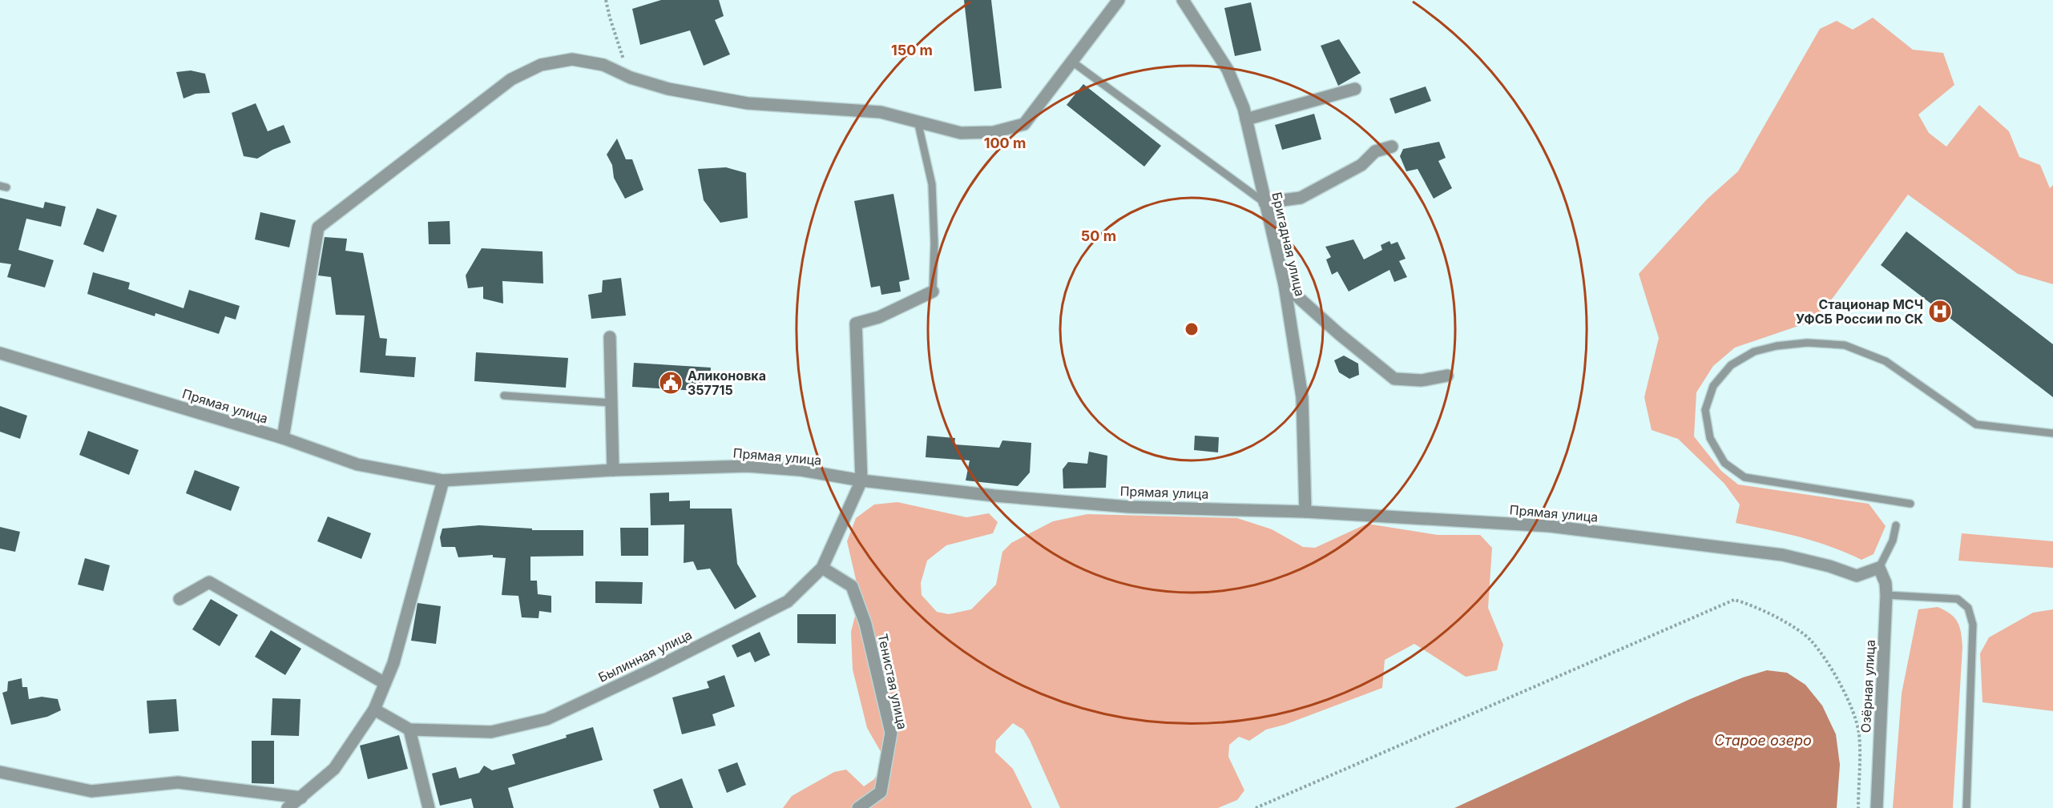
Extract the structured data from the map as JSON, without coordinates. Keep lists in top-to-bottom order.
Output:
{
  "streets": {
    "street": [
      "Бригадная улица",
      "Прямая улица",
      "Былинная улица",
      "Тенистая улица",
      "Озёрная улица"
    ]
  },
  "crossings": [
    ["Бригадная улица", "Прямая улица"],
    ["Прямая улица", "Былинная улица"],
    ["Прямая улица", "Озёрная улица"],
    ["Былинная улица", "Тенистая улица"]
  ],
  "water": ["Старое озеро"],
  "places": {
    "hospital": ["Стационар МСЧ УФСБ России по СК"],
    "public building": ["Аликоновка 357715"]
  },
  "rings": ["150 m", "100 m", "50 m"]
}
